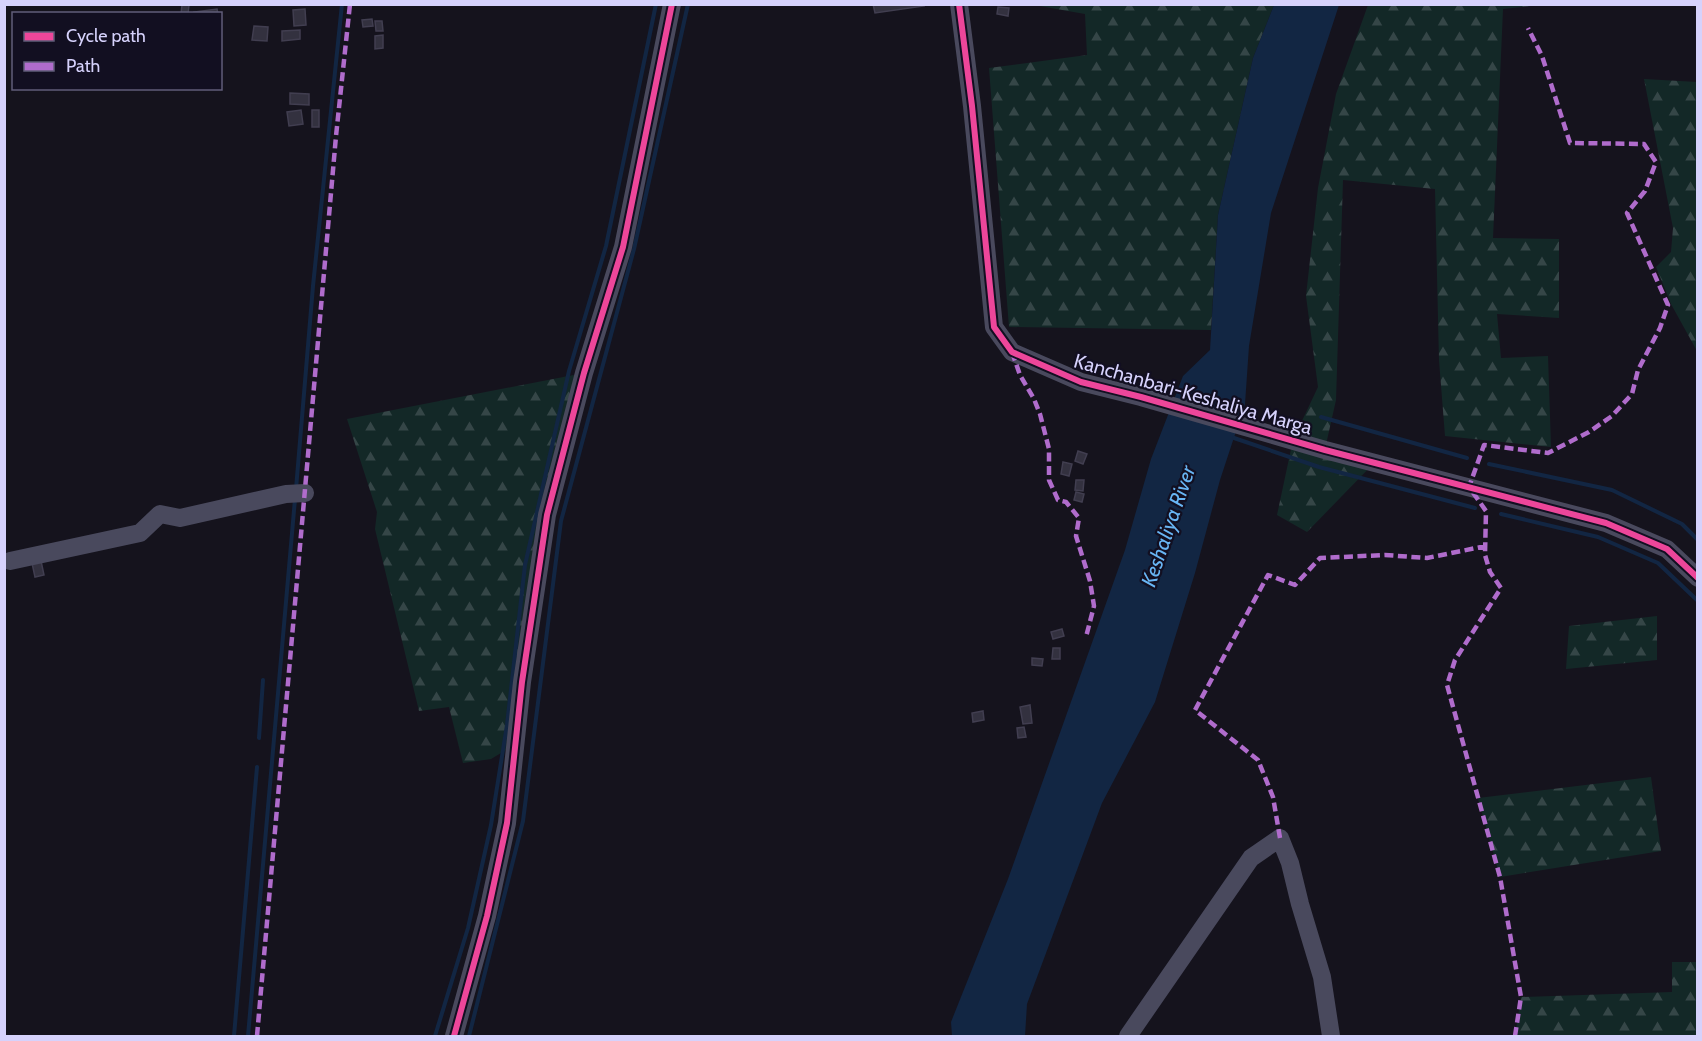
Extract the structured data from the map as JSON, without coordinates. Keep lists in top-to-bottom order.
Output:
{
  "streets": {
    "street": ["Kanchanbari-Keshaliya Marga"]
  },
  "water": ["Keshaliya River"],
  "legend": ["Cycle path", "Path"]
}
